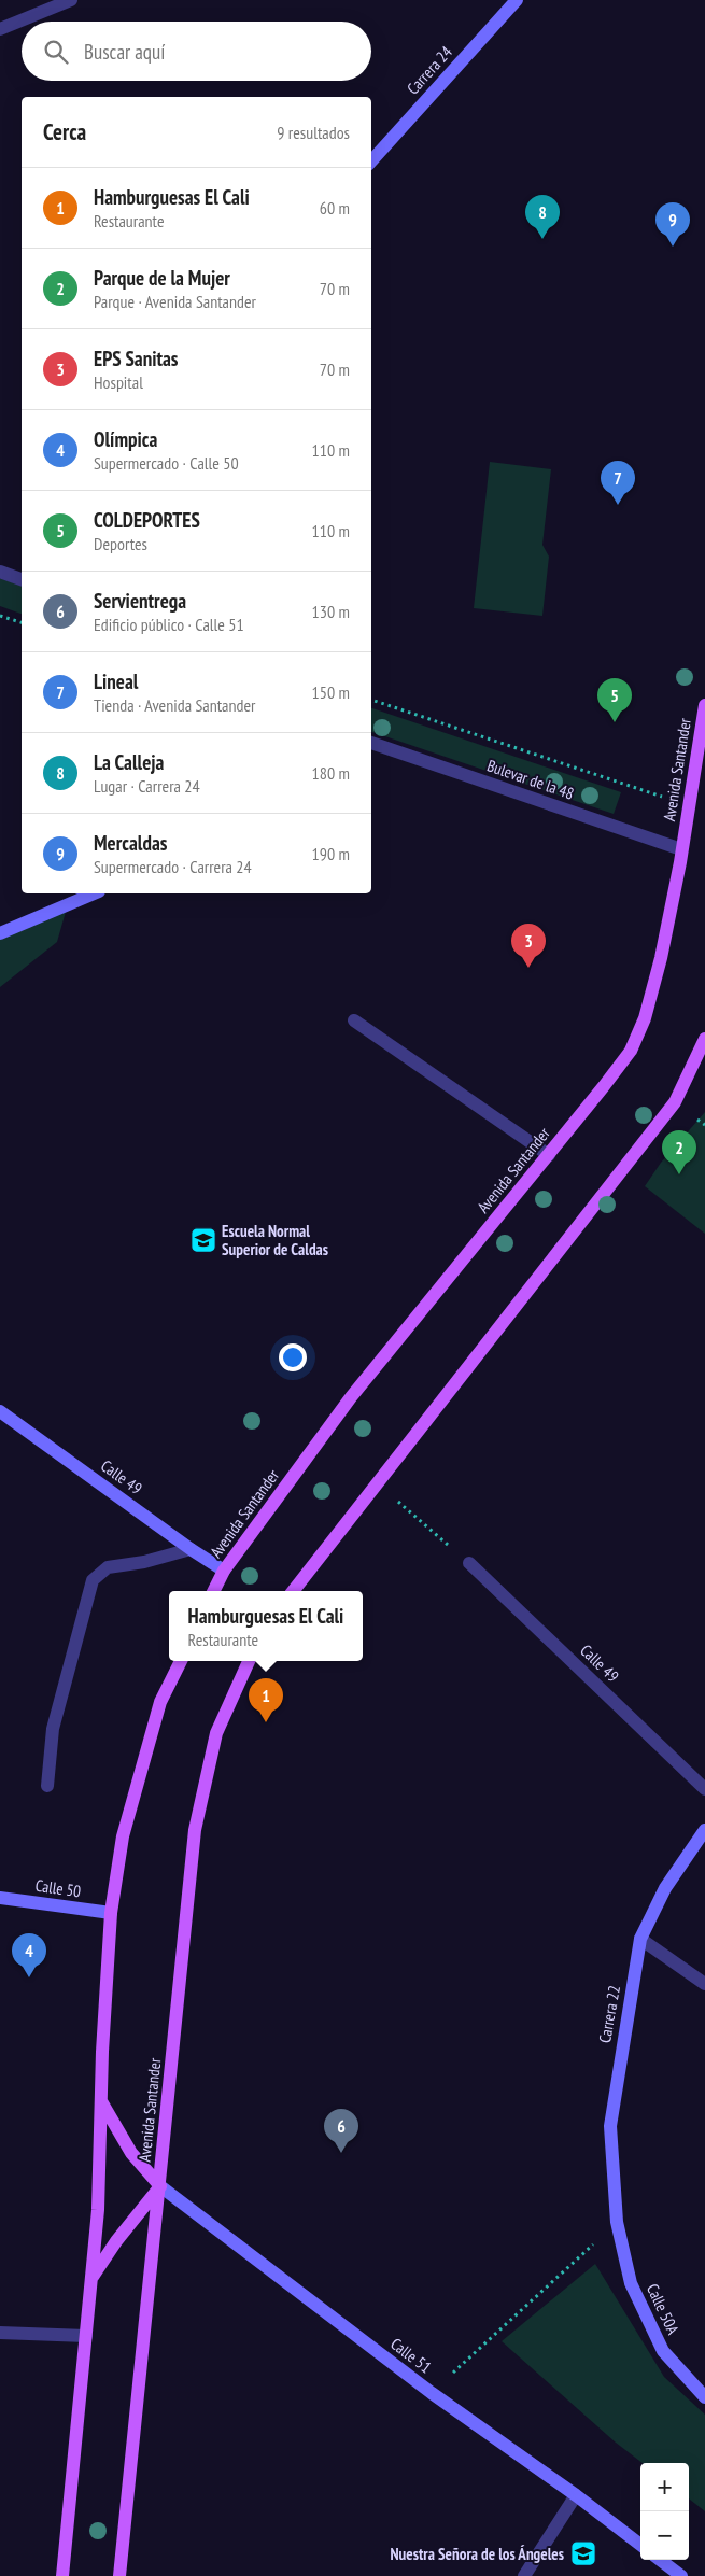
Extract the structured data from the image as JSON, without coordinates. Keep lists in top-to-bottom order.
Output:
{
  "streets": {
    "main road": [
      "Carrera 24",
      "Avenida Santander",
      "Calle 49",
      "Calle 50",
      "Carrera 22",
      "Calle 50A",
      "Calle 51"
    ],
    "street": ["Bulevar de la 48"]
  },
  "crossings": [
    ["Avenida Santander", "Bulevar de la 48"],
    ["Avenida Santander", "Calle 49"],
    ["Avenida Santander", "Calle 51"],
    ["Carrera 22", "Calle 50A"]
  ],
  "places": {
    "school or university": ["Escuela Normal Superior de Caldas", "Nuestra Señora de los Ángeles"]
  },
  "page": {
    "search": "Buscar aquí",
    "heading": ["Cerca", "9 resultados"],
    "list": [
      {
        "mark": "1",
        "name": "Hamburguesas El Cali",
        "note": "Restaurante",
        "value": "60 m"
      },
      {
        "mark": "2",
        "name": "Parque de la Mujer",
        "note": "Parque · Avenida Santander",
        "value": "70 m"
      },
      {
        "mark": "3",
        "name": "EPS Sanitas",
        "note": "Hospital",
        "value": "70 m"
      },
      {
        "mark": "4",
        "name": "Olímpica",
        "note": "Supermercado · Calle 50",
        "value": "110 m"
      },
      {
        "mark": "5",
        "name": "COLDEPORTES",
        "note": "Deportes",
        "value": "110 m"
      },
      {
        "mark": "6",
        "name": "Servientrega",
        "note": "Edificio público · Calle 51",
        "value": "130 m"
      },
      {
        "mark": "7",
        "name": "Lineal",
        "note": "Tienda · Avenida Santander",
        "value": "150 m"
      },
      {
        "mark": "8",
        "name": "La Calleja",
        "note": "Lugar · Carrera 24",
        "value": "180 m"
      },
      {
        "mark": "9",
        "name": "Mercaldas",
        "note": "Supermercado · Carrera 24",
        "value": "190 m"
      }
    ],
    "pins": [
      "8",
      "9",
      "7",
      "5",
      "3",
      "2",
      "1",
      "4",
      "6"
    ],
    "popup": ["Hamburguesas El Cali", "Restaurante"],
    "map_buttons": ["+", "−"]
  }
}
